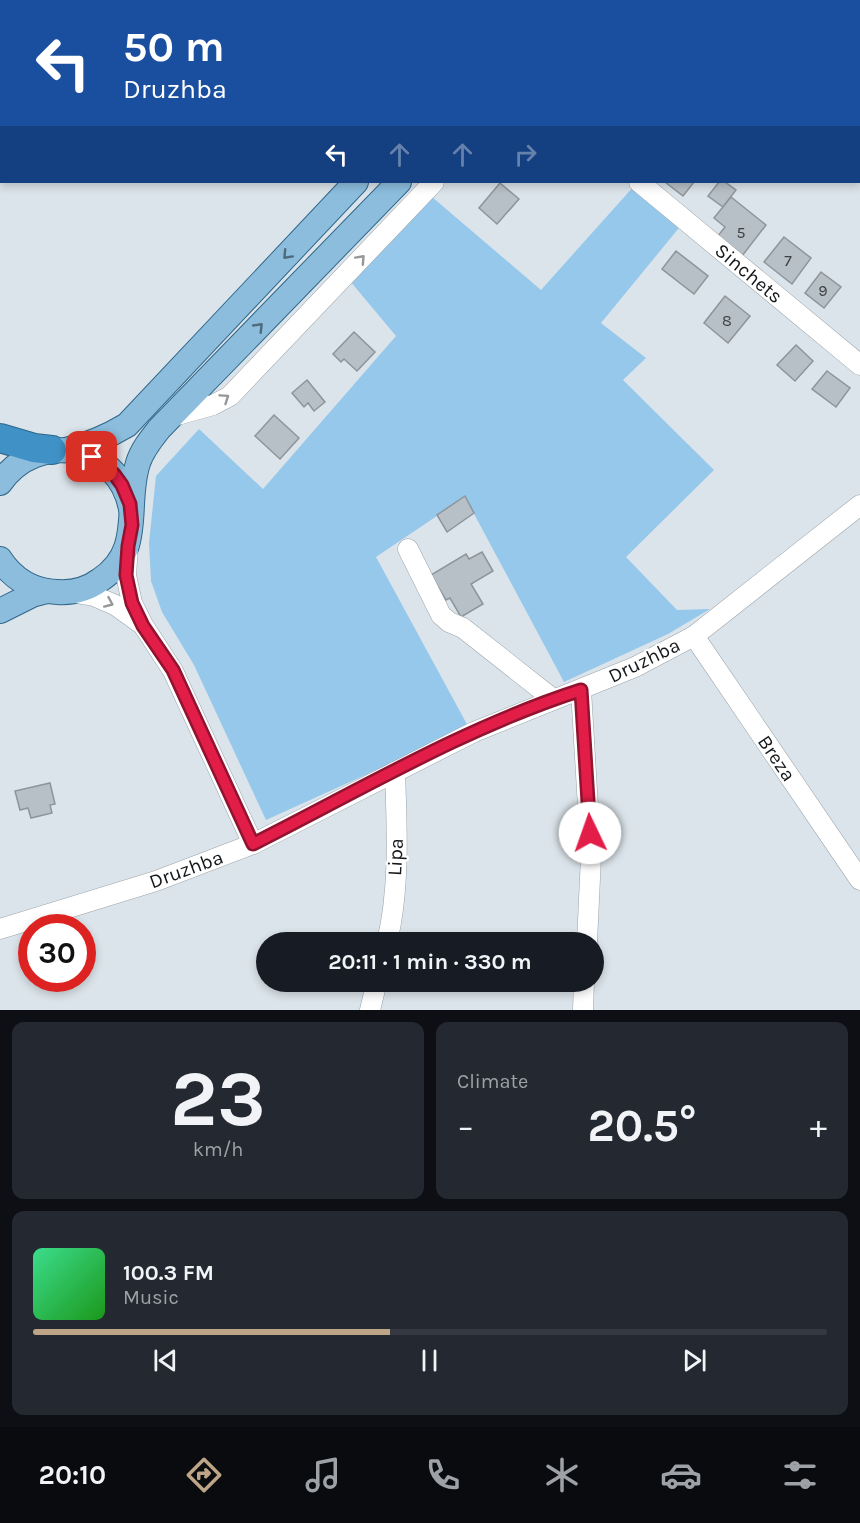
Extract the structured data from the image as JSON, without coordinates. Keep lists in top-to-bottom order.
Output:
{
  "streets": {
    "street": [
      "Sinchets",
      "Druzhba",
      "Breza",
      "Lipa"
    ]
  },
  "crossings": [
    ["Druzhba", "Breza"],
    ["Druzhba", "Lipa"]
  ],
  "house_numbers": [
    "5",
    "7",
    "9",
    "8"
  ],
  "page": {
    "turn": ["50 m", "Druzhba"],
    "limit": "30",
    "trip": "20:11 · 1 min · 330 m",
    "tile": [
      ["23", "km/h"],
      "Climate"
    ],
    "heat": ["−", "20.5°", "+"],
    "song": ["100.3 FM", "Music"],
    "tabs": "20:10"
  }
}
